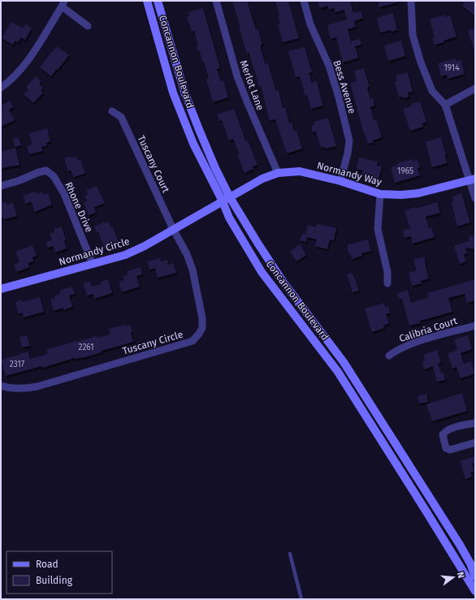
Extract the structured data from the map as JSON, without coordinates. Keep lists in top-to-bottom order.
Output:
{
  "streets": {
    "main road": ["Concannon Boulevard", "Normandy Way", "Normandy Circle"],
    "street": [
      "Merlot Lane",
      "Bess Avenue",
      "Tuscany Court",
      "Rhone Drive",
      "Calibria Court",
      "Tuscany Circle"
    ]
  },
  "crossings": [
    ["Concannon Boulevard", "Normandy Way"],
    ["Concannon Boulevard", "Normandy Circle"],
    ["Merlot Lane", "Normandy Way"],
    ["Bess Avenue", "Normandy Way"],
    ["Tuscany Court", "Normandy Circle"],
    ["Tuscany Court", "Tuscany Circle"],
    ["Normandy Way", "Normandy Circle"],
    ["Rhone Drive", "Normandy Circle"],
    ["Normandy Circle", "Tuscany Circle"]
  ],
  "house_numbers": [
    "1914",
    "1965",
    "2261",
    "2317"
  ],
  "legend": ["Road", "Building"],
  "north": "right"
}
